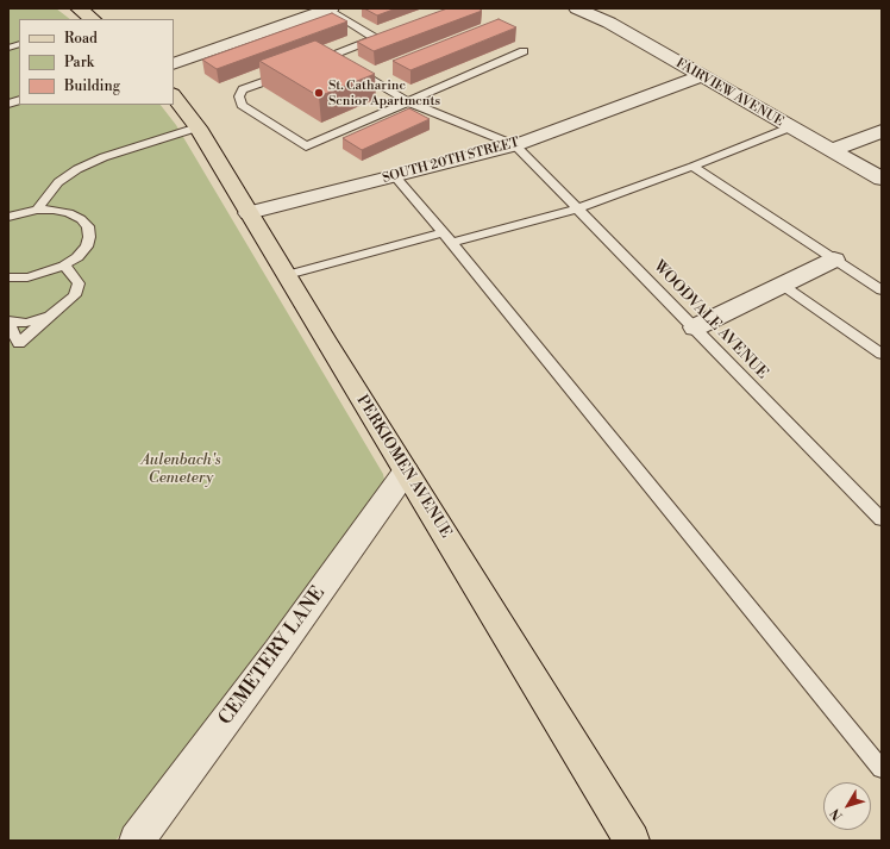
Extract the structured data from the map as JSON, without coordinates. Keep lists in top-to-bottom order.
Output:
{
  "streets": {
    "main road": ["PERKIOMEN AVENUE"],
    "street": ["FAIRVIEW AVENUE", "SOUTH 20TH STREET", "CEMETERY LANE"],
    "lane": ["WOODVALE AVENUE"]
  },
  "crossings": [
    ["FAIRVIEW AVENUE", "SOUTH 20TH STREET"],
    ["SOUTH 20TH STREET", "WOODVALE AVENUE"],
    ["SOUTH 20TH STREET", "PERKIOMEN AVENUE"],
    ["PERKIOMEN AVENUE", "CEMETERY LANE"]
  ],
  "parks": ["Aulenbach's Cemetery"],
  "places": ["St. Catharine Senior Apartments"],
  "legend": ["Road", "Park", "Building"],
  "north": "bottom left"
}
